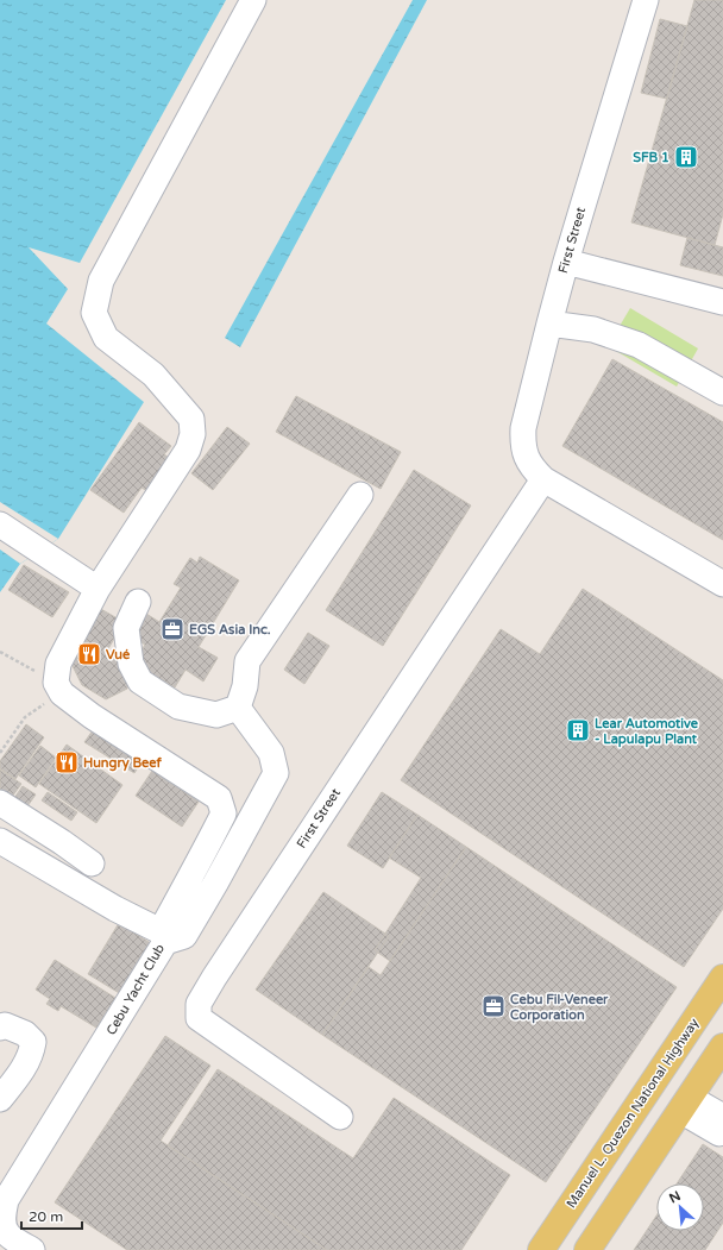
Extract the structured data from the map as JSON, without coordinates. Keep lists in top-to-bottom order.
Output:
{
  "streets": {
    "main road": ["Manuel L. Quezon National Highway"],
    "street": ["First Street", "Cebu Yacht Club"]
  },
  "places": {
    "building": ["SFB 1", "Lear Automotive - Lapulapu Plant"],
    "office": ["EGS Asia Inc.", "Cebu Fil-Veneer Corporation"],
    "restaurant": ["Vué", "Hungry Beef"]
  },
  "scale_bar": "20 m",
  "north": "top left"
}
